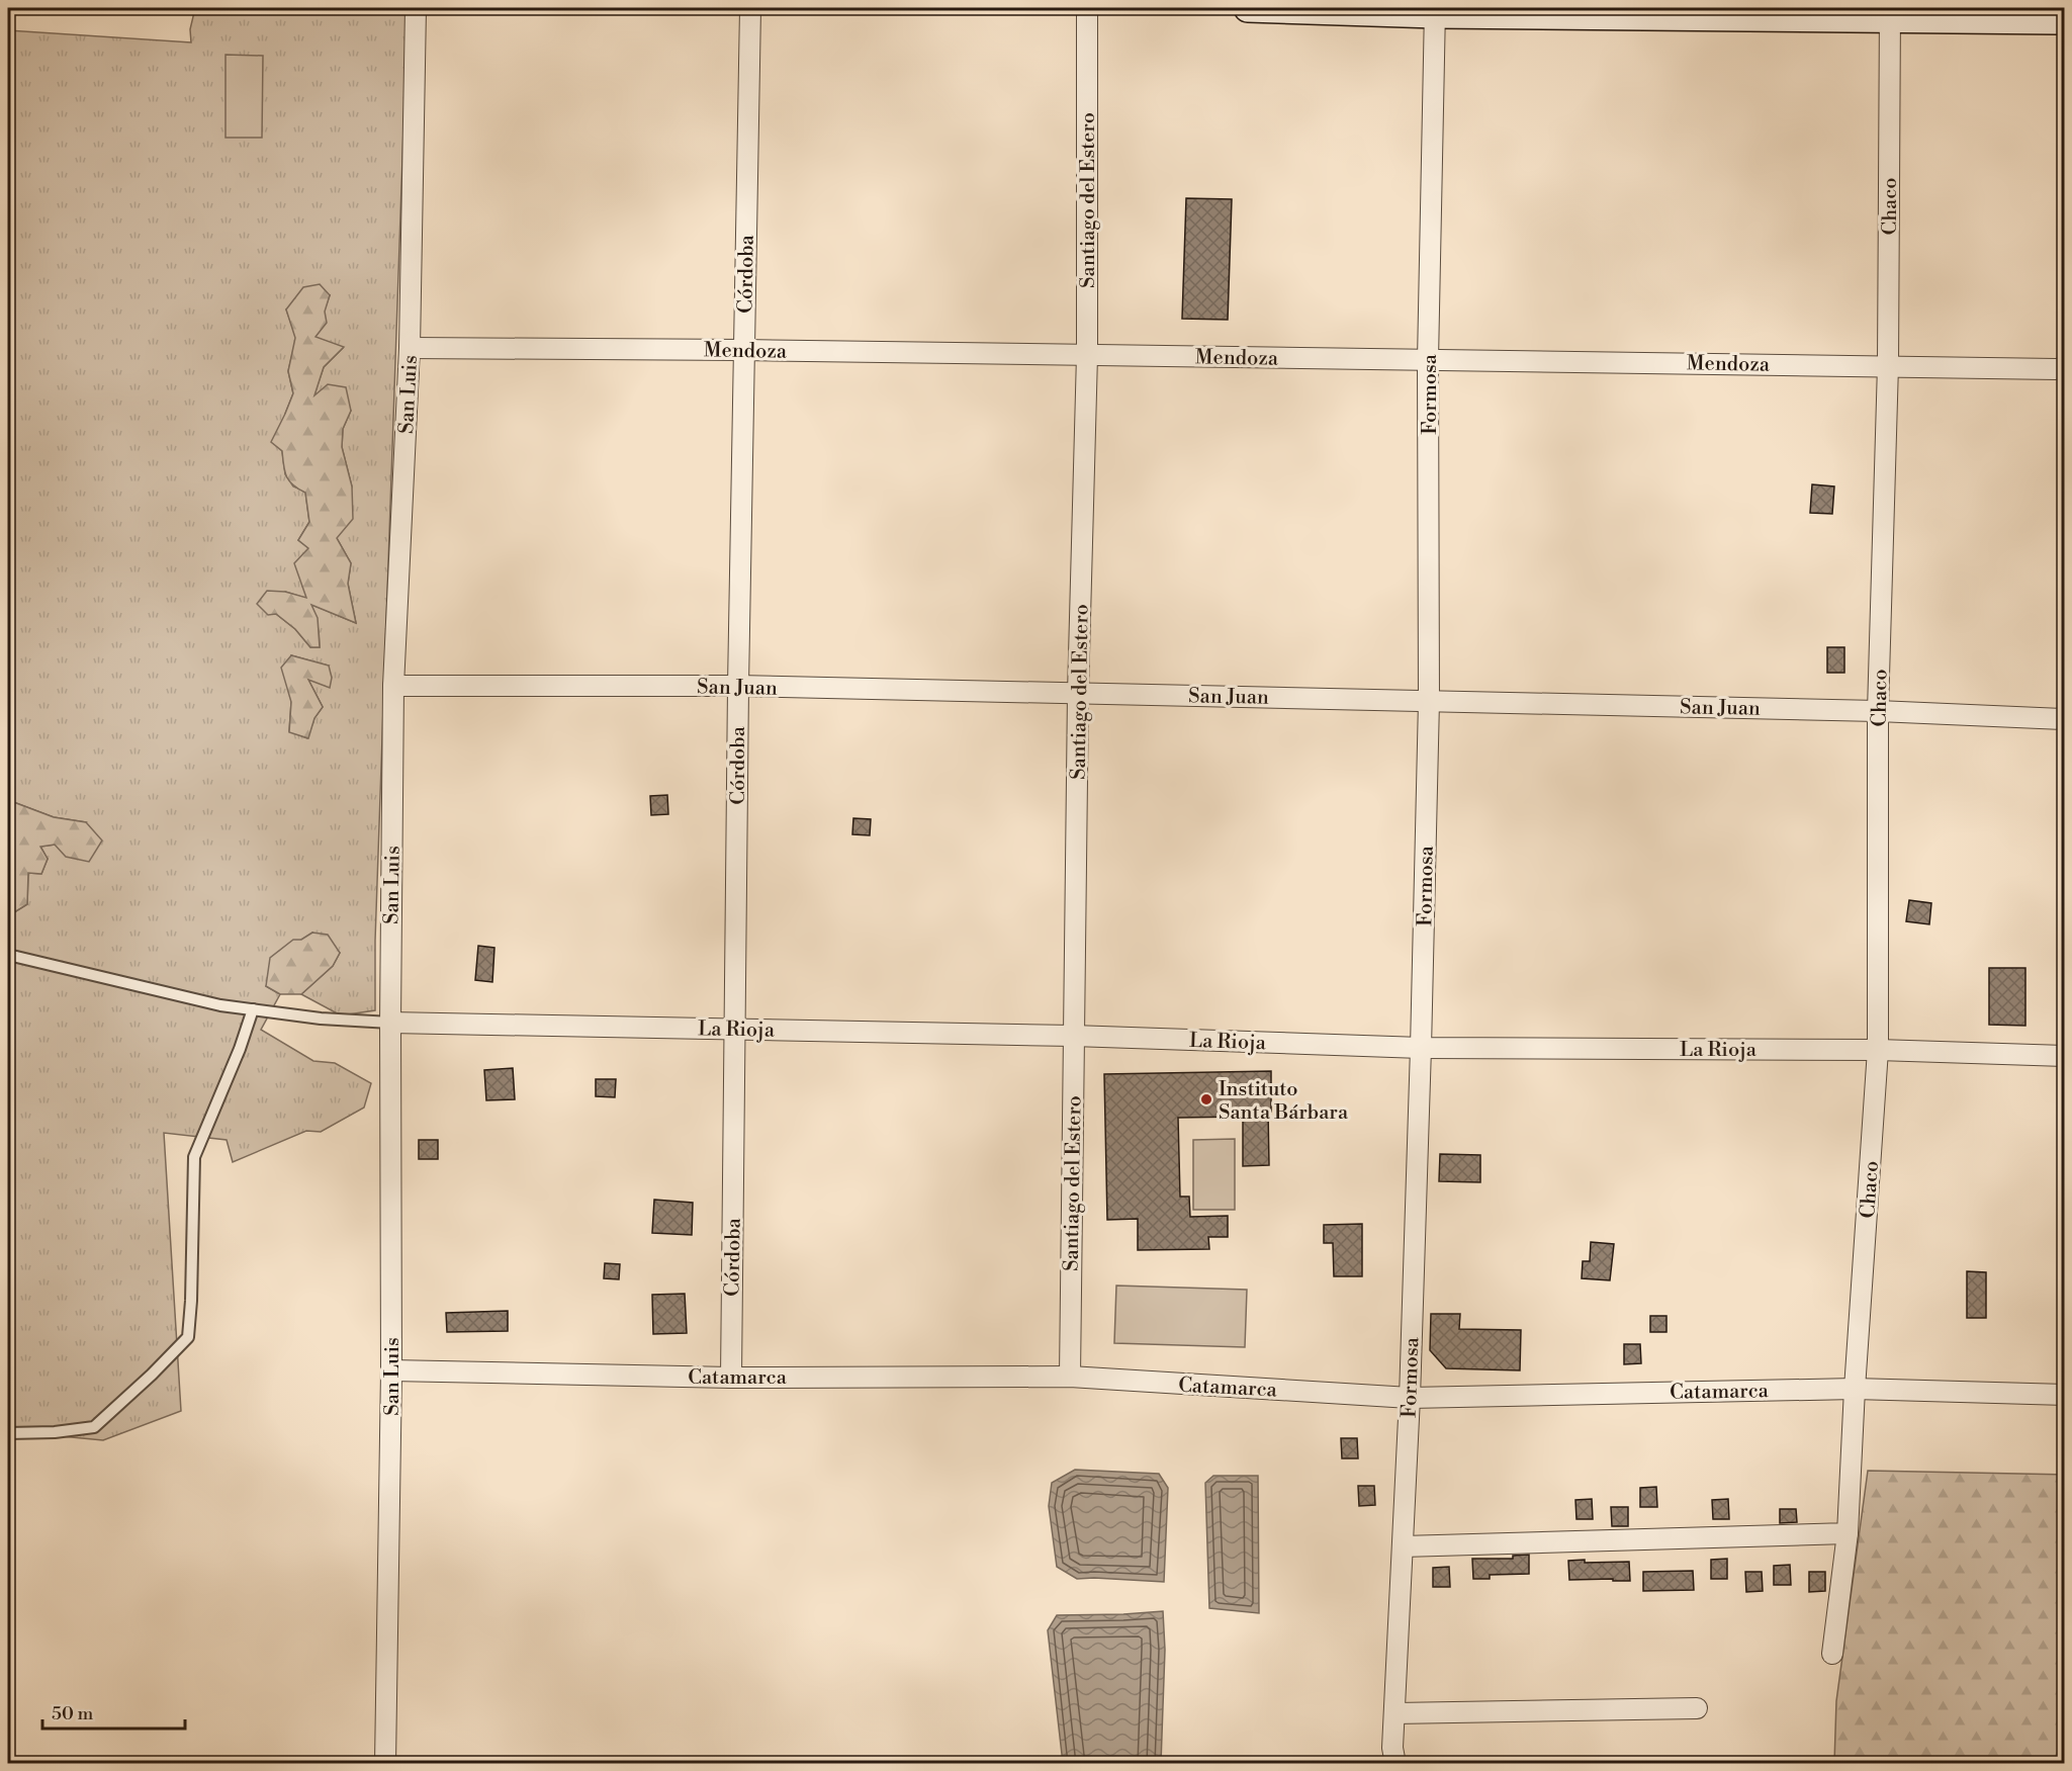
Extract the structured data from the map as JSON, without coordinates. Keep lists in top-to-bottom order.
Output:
{
  "streets": {
    "street": [
      "Santiago del Estero",
      "Chaco",
      "Córdoba",
      "Mendoza",
      "San Luis",
      "Formosa",
      "San Juan",
      "La Rioja",
      "Catamarca"
    ]
  },
  "crossings": [
    ["Santiago del Estero", "Mendoza"],
    ["Santiago del Estero", "San Juan"],
    ["Santiago del Estero", "La Rioja"],
    ["Santiago del Estero", "Catamarca"],
    ["Chaco", "Mendoza"],
    ["Chaco", "San Juan"],
    ["Chaco", "La Rioja"],
    ["Chaco", "Catamarca"],
    ["Córdoba", "Mendoza"],
    ["Córdoba", "San Juan"],
    ["Córdoba", "La Rioja"],
    ["Córdoba", "Catamarca"],
    ["Mendoza", "San Luis"],
    ["Mendoza", "Formosa"],
    ["San Luis", "San Juan"],
    ["San Luis", "La Rioja"],
    ["San Luis", "Catamarca"],
    ["Formosa", "San Juan"],
    ["Formosa", "La Rioja"],
    ["Formosa", "Catamarca"]
  ],
  "places": ["Instituto Santa Bárbara"],
  "scale_bar": "50 m"
}
